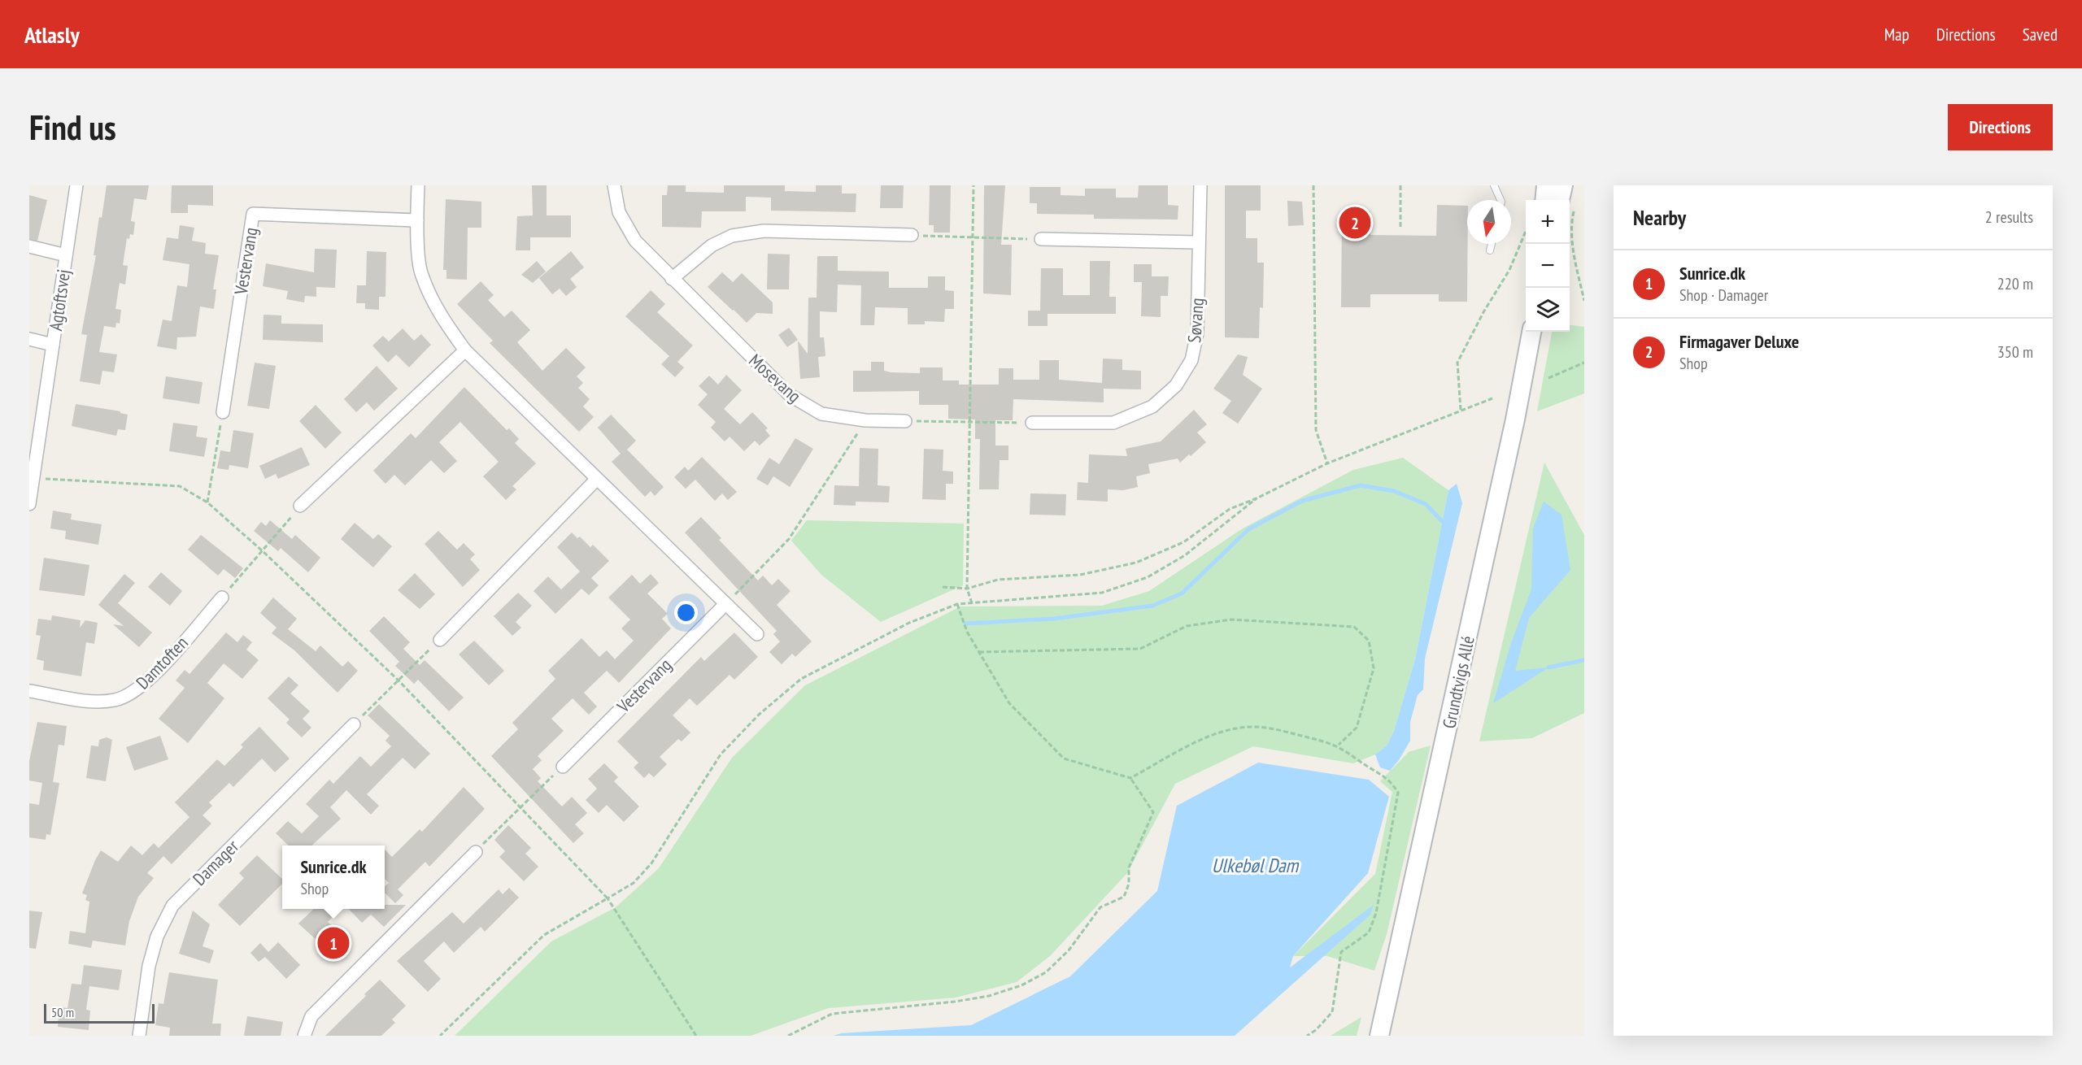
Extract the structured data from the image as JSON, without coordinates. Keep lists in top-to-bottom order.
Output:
{
  "streets": {
    "street": [
      "Vestervang",
      "Agtoftsvej",
      "Søvang",
      "Mosevang",
      "Damtoften",
      "Grundtvigs Allé",
      "Damager"
    ]
  },
  "water": ["Ulkebøl Dam"],
  "scale_bar": "50 m",
  "north": "bottom",
  "page": {
    "header": "Atlasly",
    "nav": ["Map", "Directions", "Saved"],
    "buttons": "Directions",
    "title": "Find us",
    "heading": ["Nearby", "2 results"],
    "map_buttons": ["+", "−"],
    "pins": ["2", "1"],
    "list": [
      {
        "mark": "1",
        "name": "Sunrice.dk",
        "note": "Shop · Damager",
        "value": "220 m"
      },
      {
        "mark": "2",
        "name": "Firmagaver Deluxe",
        "note": "Shop",
        "value": "350 m"
      }
    ],
    "popup": ["Sunrice.dk", "Shop"],
    "scale": "50 m"
  }
}
